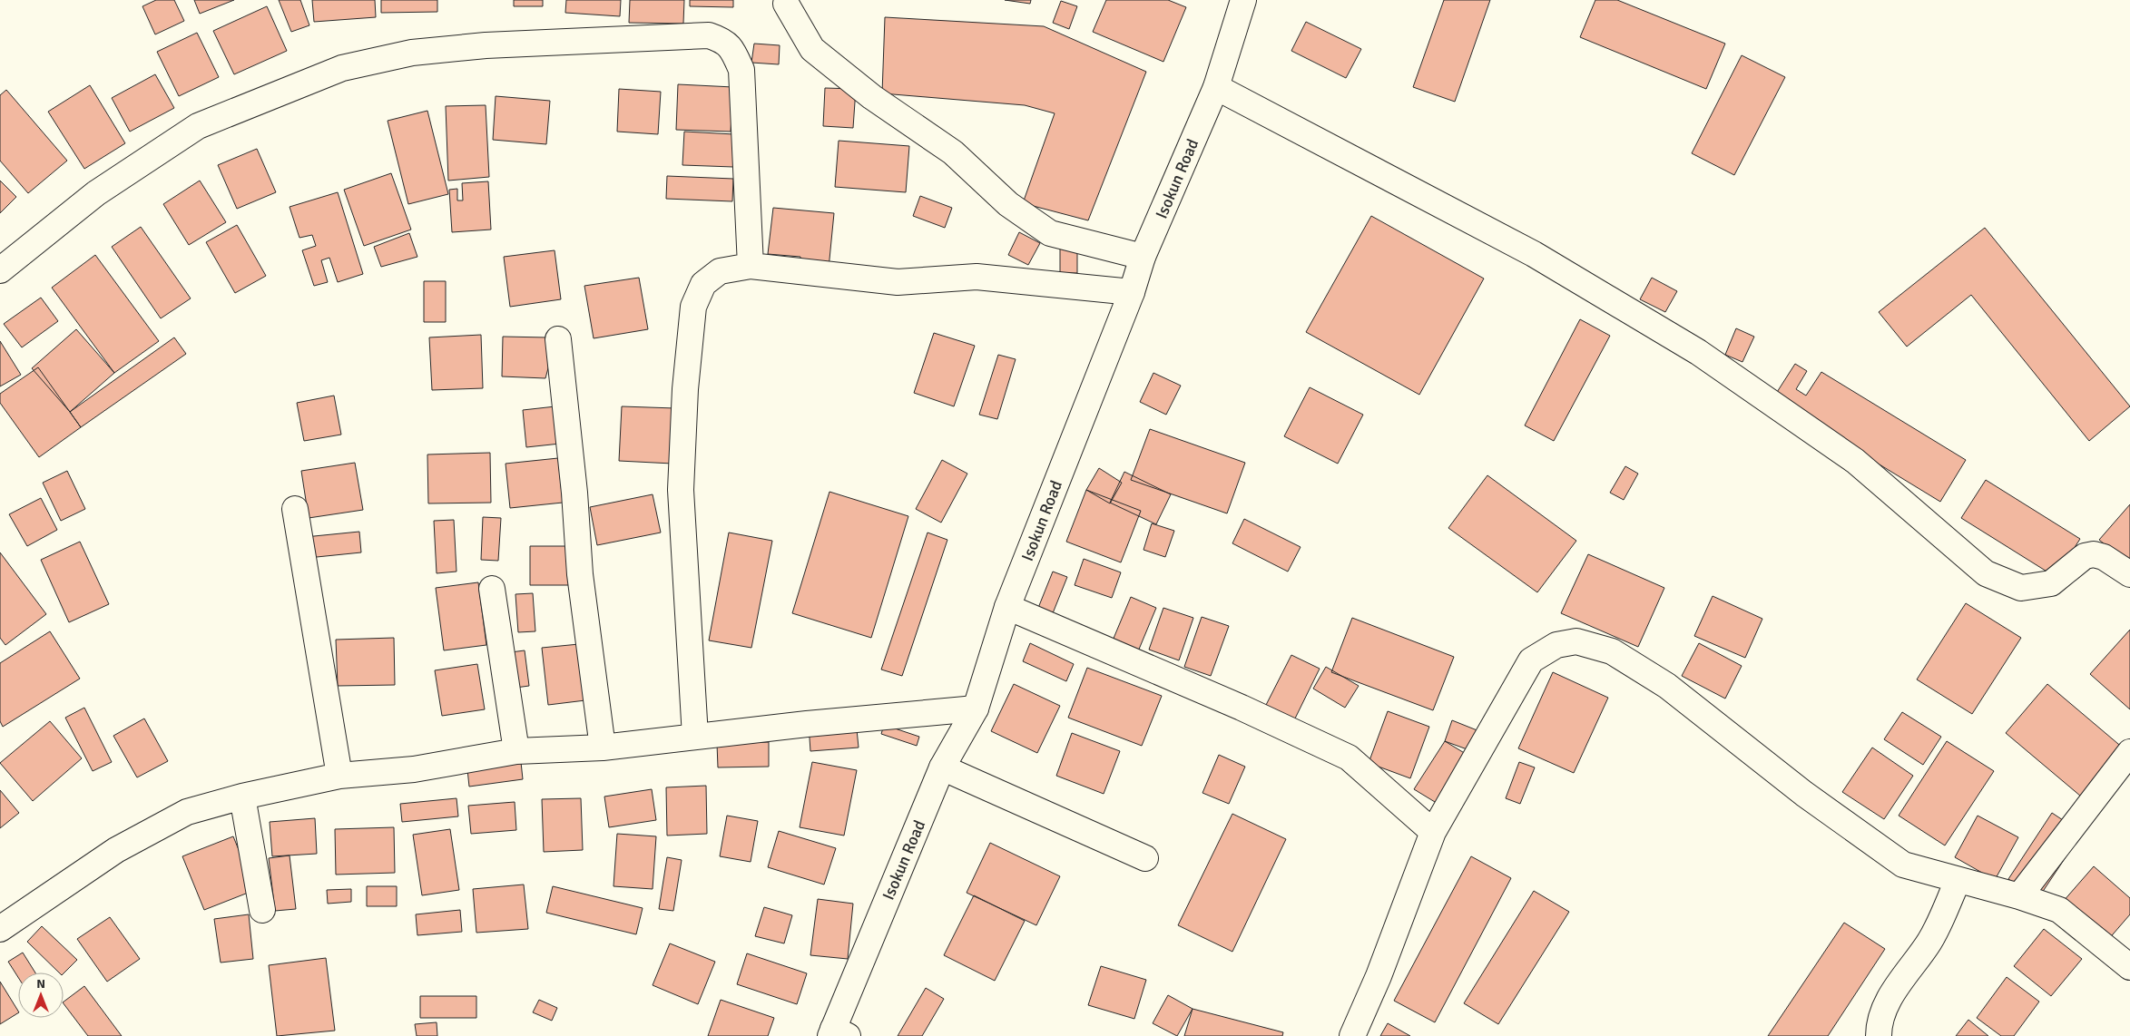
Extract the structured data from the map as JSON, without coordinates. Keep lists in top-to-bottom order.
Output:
{
  "streets": {
    "street": ["Isokun Road"]
  },
  "north": "top"
}
